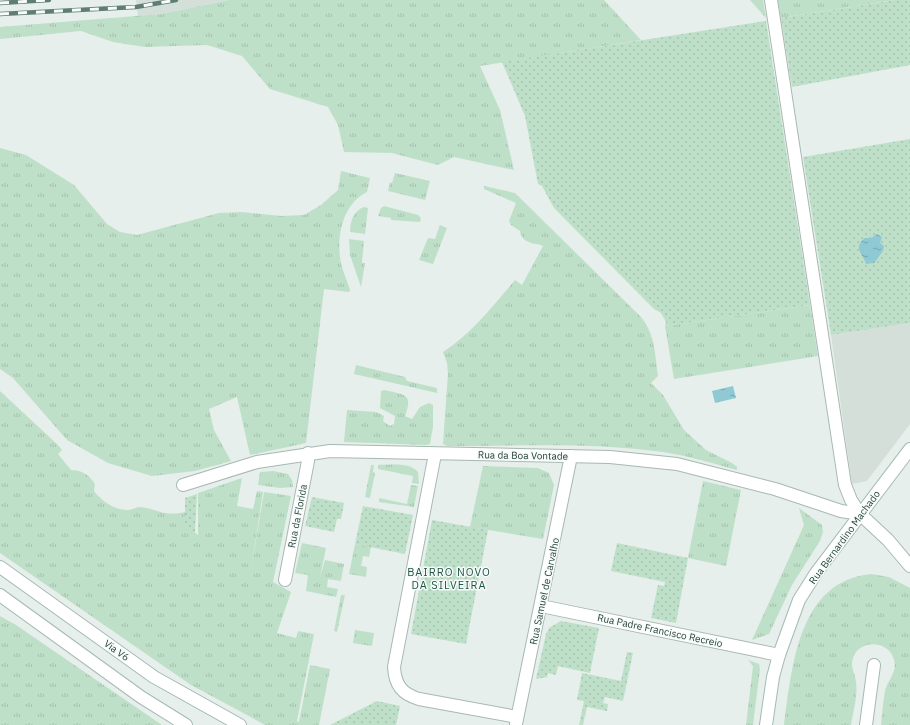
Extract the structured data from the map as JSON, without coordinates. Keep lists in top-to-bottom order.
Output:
{
  "streets": {
    "street": [
      "Rua da Boa Vontade",
      "Rua da Florida",
      "Rua Bernardino Machado",
      "Rua Samuel de Carvalho",
      "Rua Padre Francisco Recreio",
      "Via V6"
    ]
  },
  "crossings": [
    ["Rua da Boa Vontade", "Rua da Florida"],
    ["Rua da Boa Vontade", "Rua Bernardino Machado"],
    ["Rua da Boa Vontade", "Rua Samuel de Carvalho"],
    ["Rua Bernardino Machado", "Rua Padre Francisco Recreio"],
    ["Rua Samuel de Carvalho", "Rua Padre Francisco Recreio"]
  ],
  "districts": ["BAIRRO NOVO DA SILVEIRA"]
}
